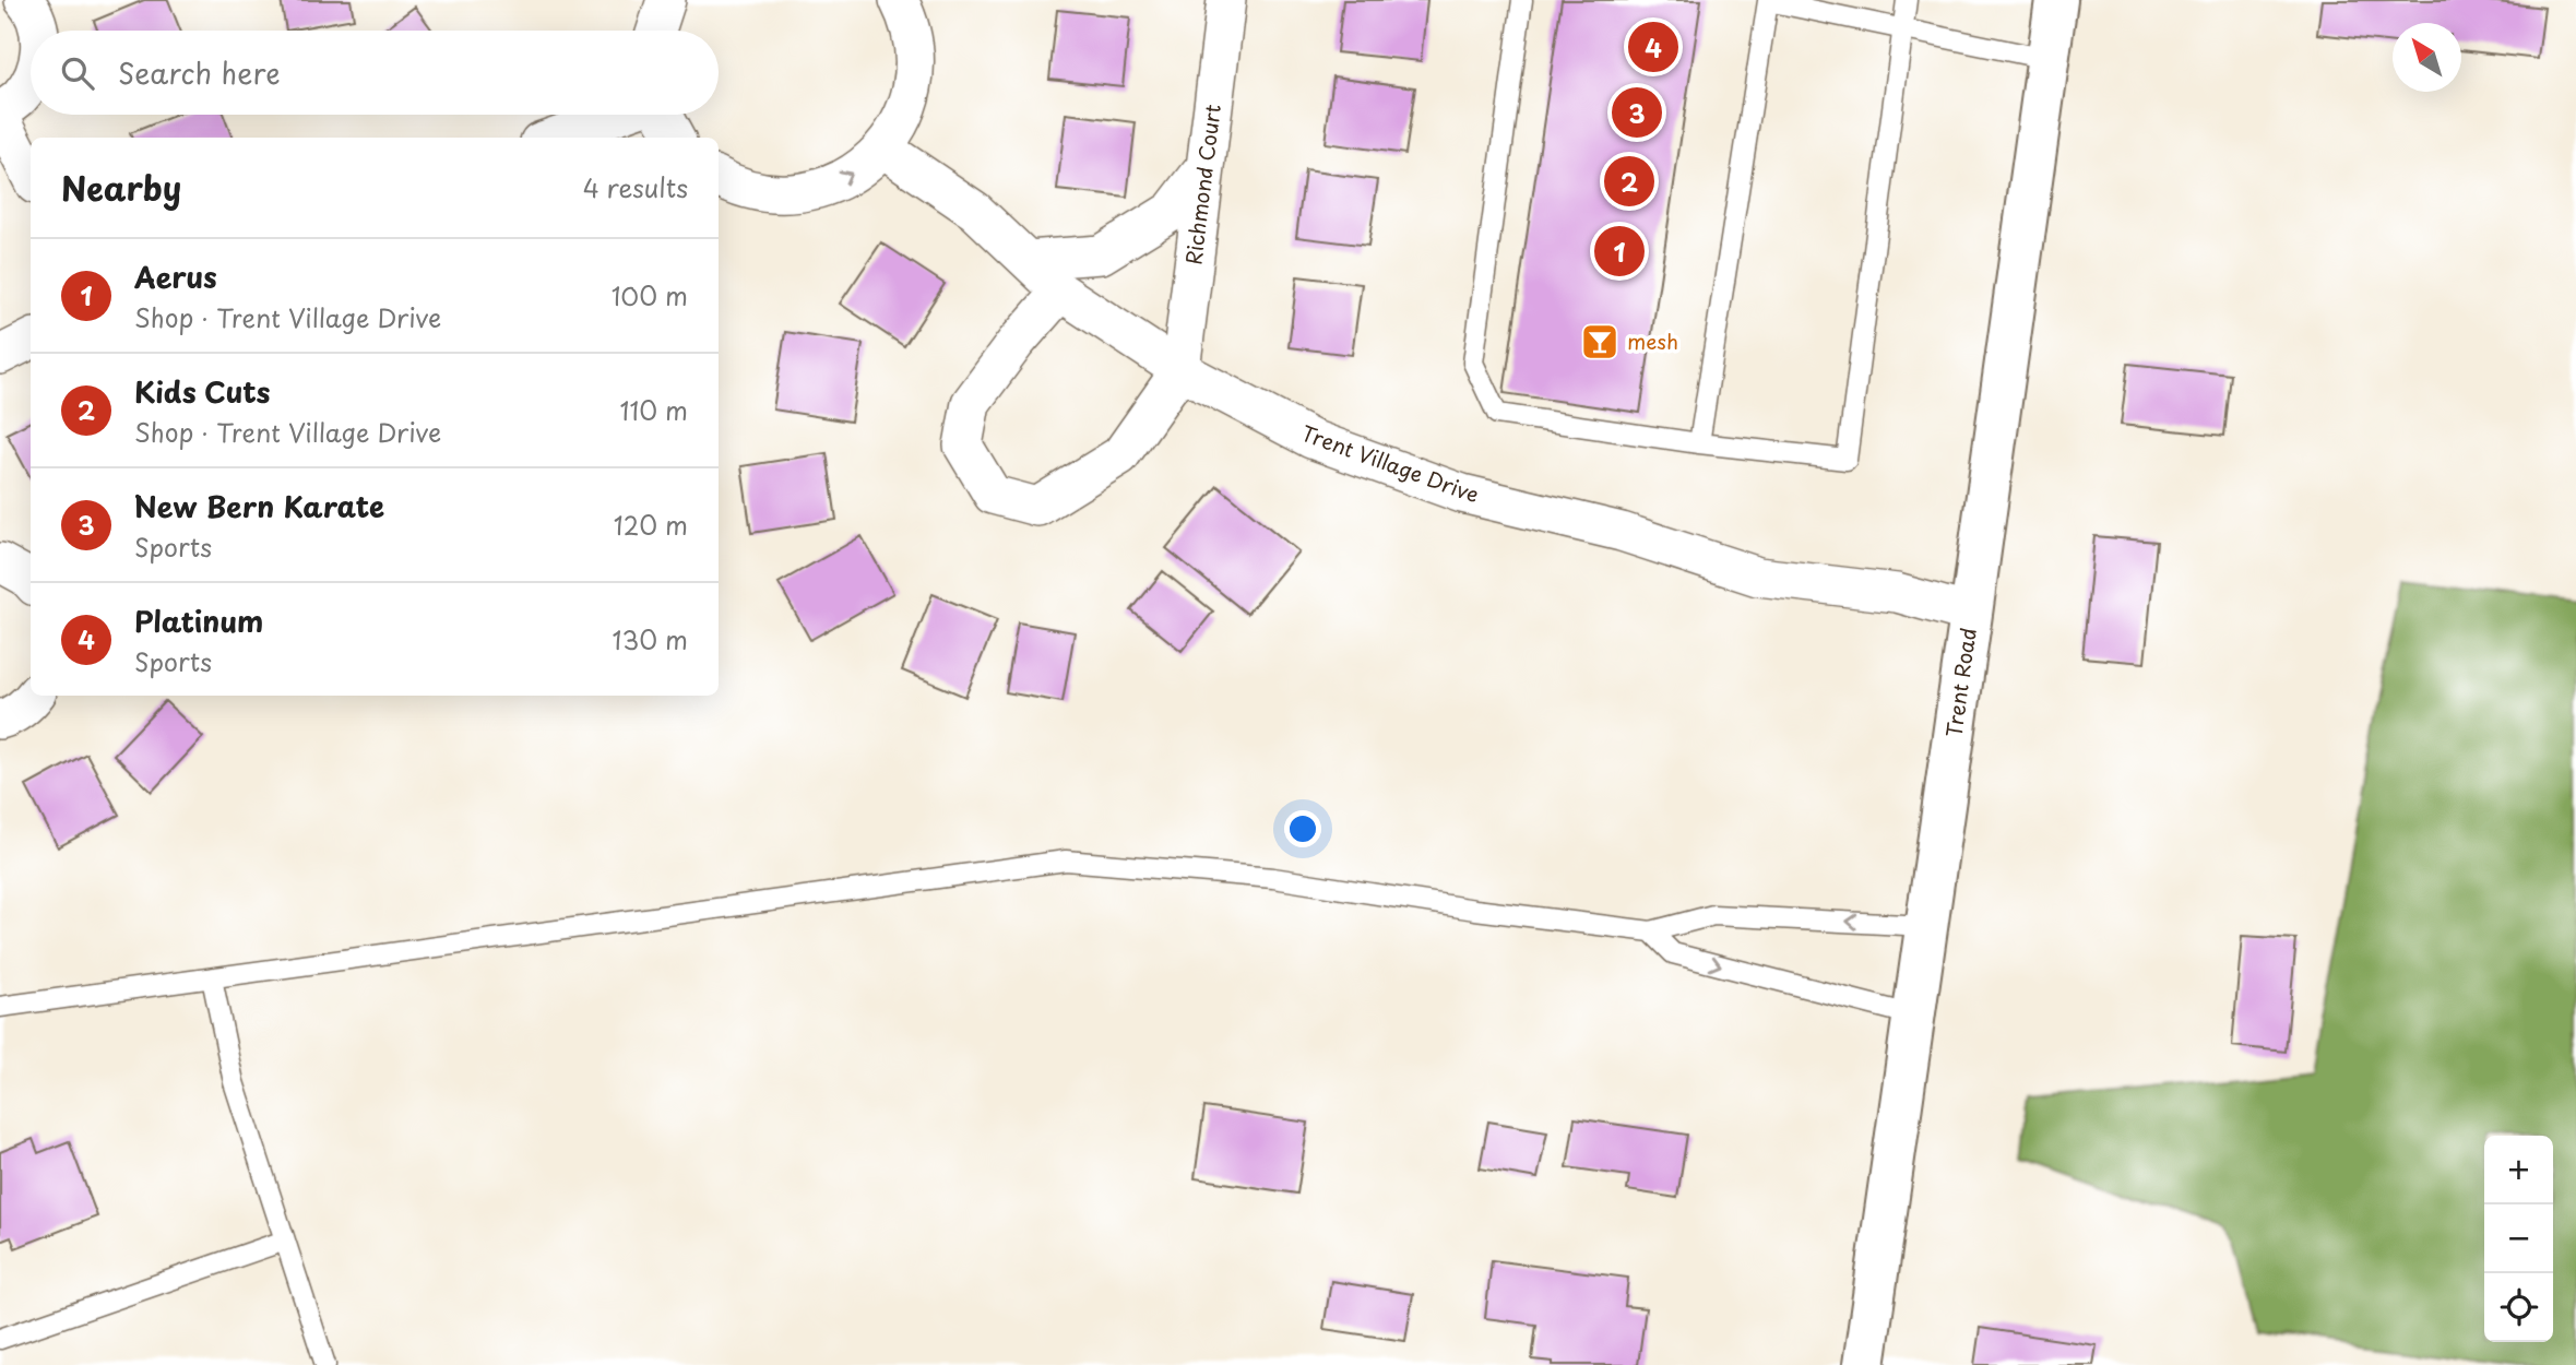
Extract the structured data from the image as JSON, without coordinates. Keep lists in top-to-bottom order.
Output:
{
  "streets": {
    "street": ["Richmond Court", "Trent Village Drive", "Trent Road"]
  },
  "crossings": [
    ["Richmond Court", "Trent Village Drive"],
    ["Trent Village Drive", "Trent Road"]
  ],
  "places": {
    "bar": ["mesh"]
  },
  "north": "top left",
  "page": {
    "pins": [
      "4",
      "3",
      "2",
      "1"
    ],
    "search": "Search here",
    "heading": ["Nearby", "4 results"],
    "list": [
      {
        "mark": "1",
        "name": "Aerus",
        "note": "Shop · Trent Village Drive",
        "value": "100 m"
      },
      {
        "mark": "2",
        "name": "Kids Cuts",
        "note": "Shop · Trent Village Drive",
        "value": "110 m"
      },
      {
        "mark": "3",
        "name": "New Bern Karate",
        "note": "Sports",
        "value": "120 m"
      },
      {
        "mark": "4",
        "name": "Platinum",
        "note": "Sports",
        "value": "130 m"
      }
    ],
    "map_buttons": ["+", "−"]
  }
}
